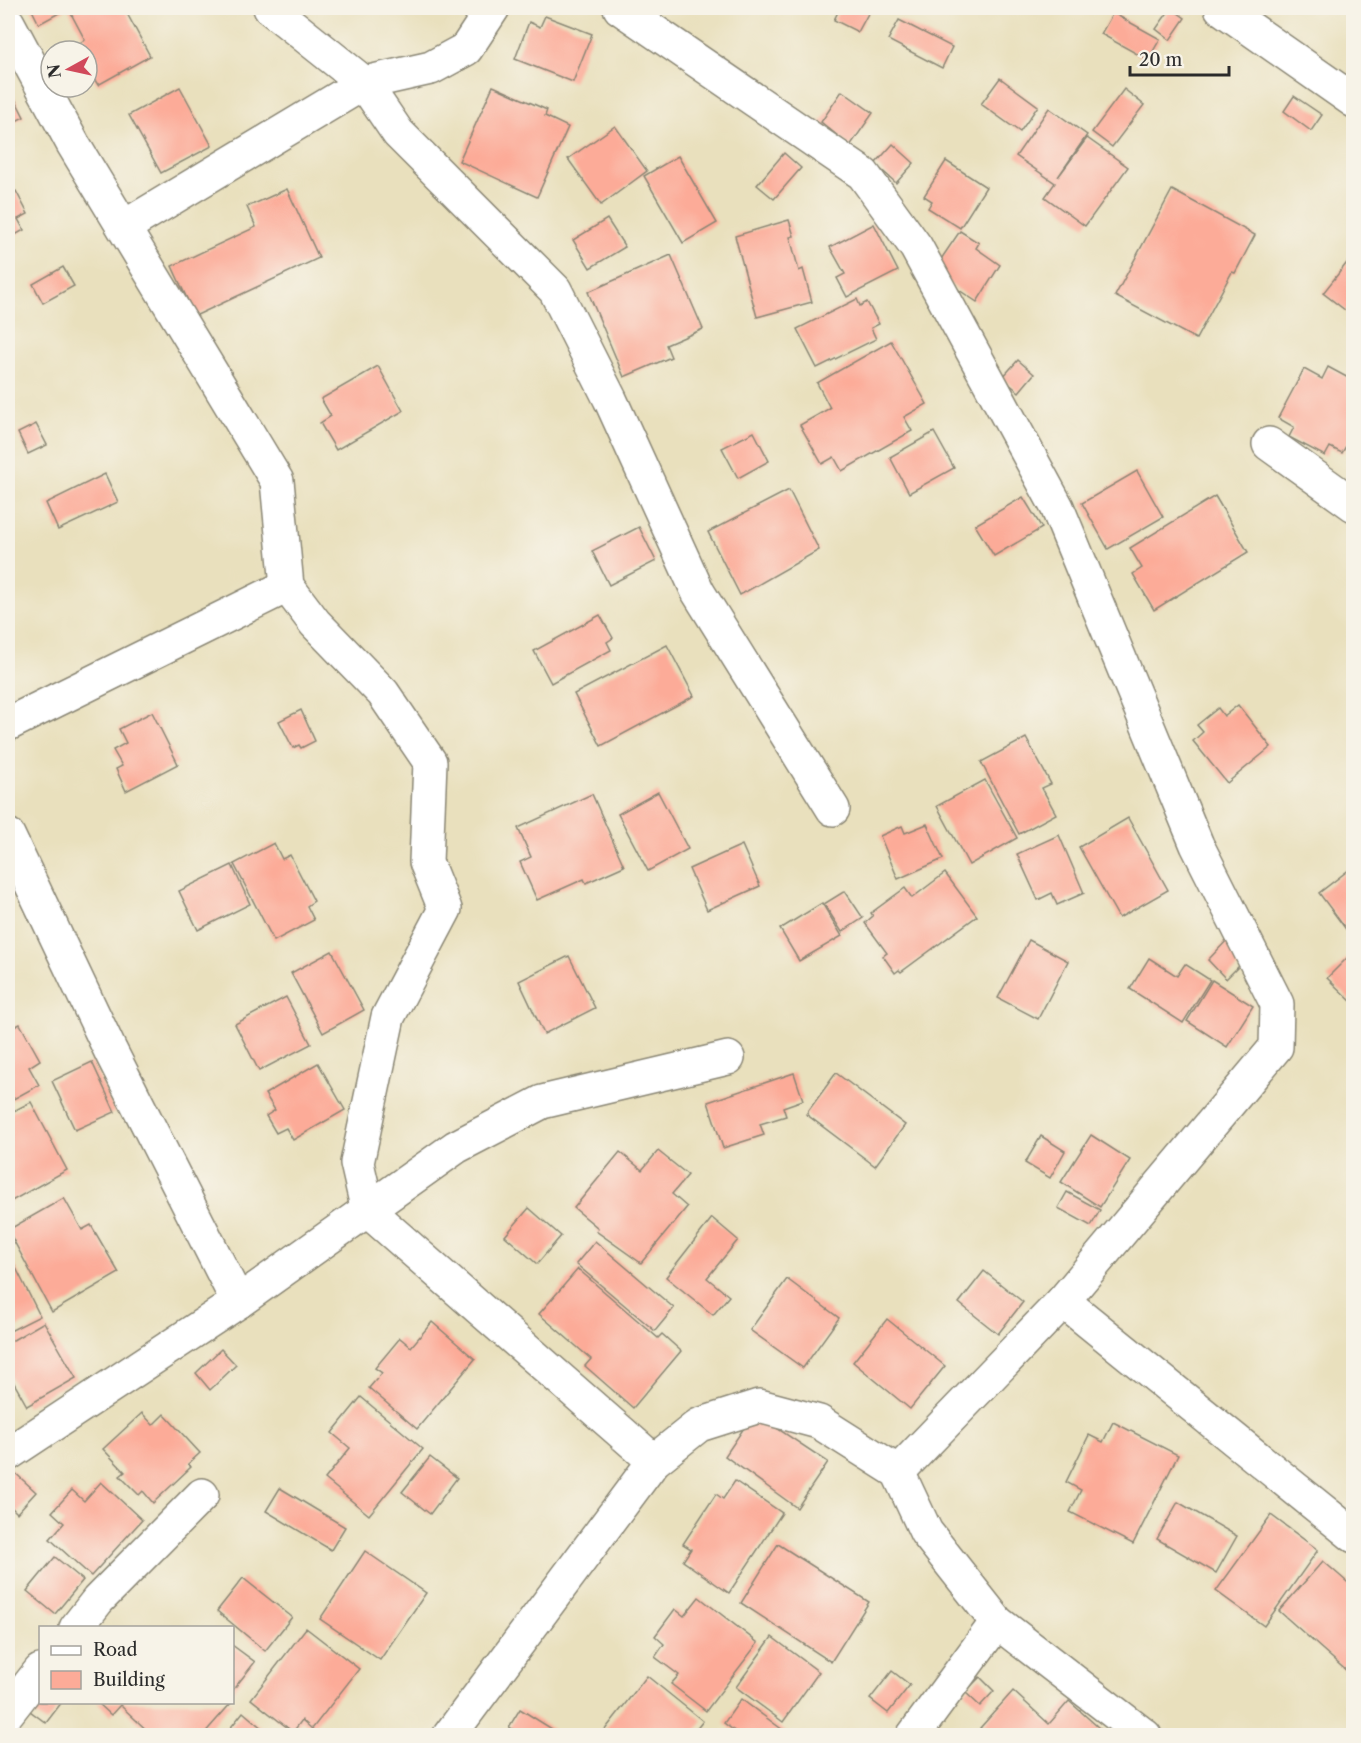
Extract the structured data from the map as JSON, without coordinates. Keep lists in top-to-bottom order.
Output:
{
  "legend": ["Road", "Building"],
  "scale_bar": "20 m",
  "north": "left"
}
